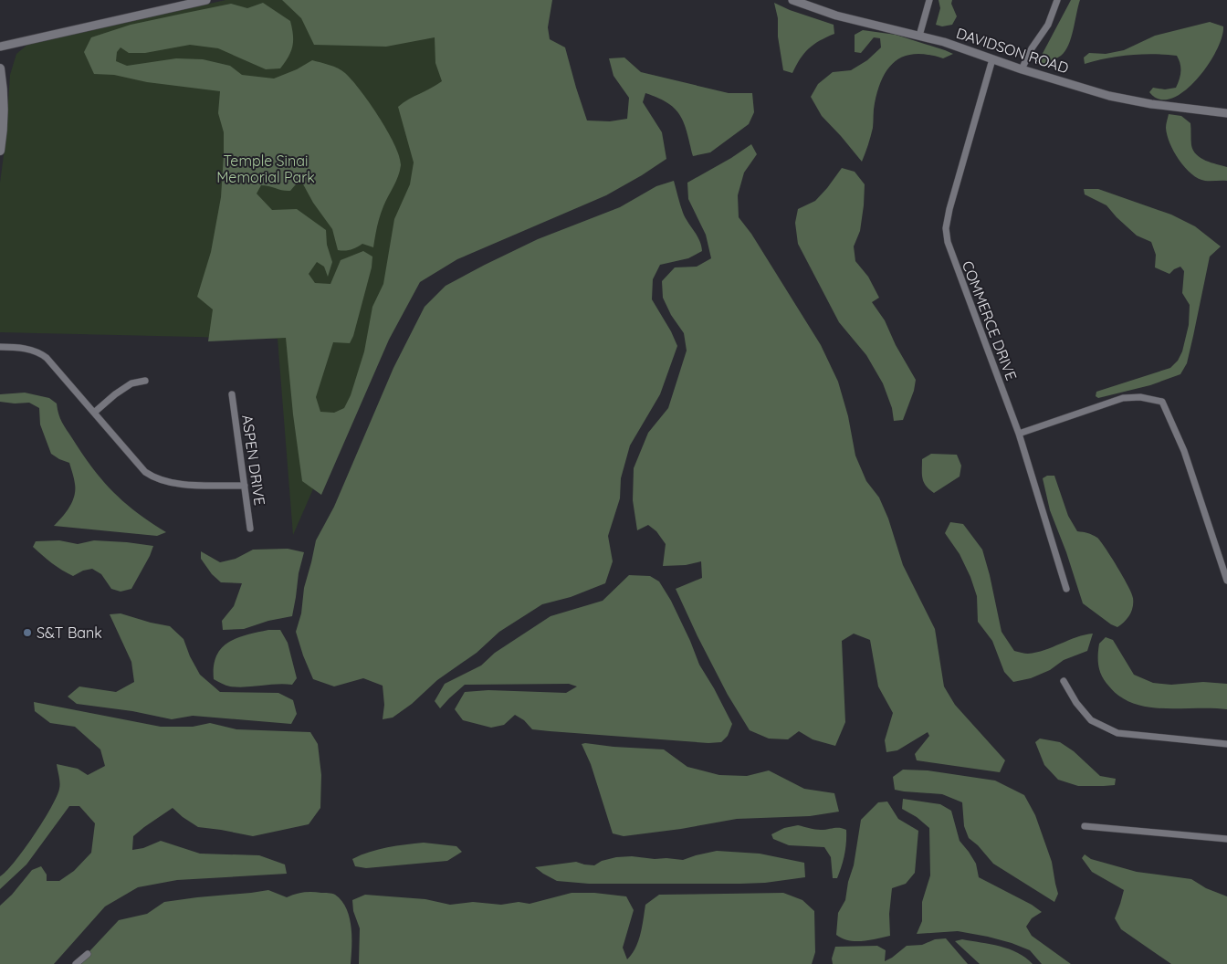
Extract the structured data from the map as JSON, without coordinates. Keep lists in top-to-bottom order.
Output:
{
  "streets": {
    "street": ["DAVIDSON ROAD", "COMMERCE DRIVE", "ASPEN DRIVE"]
  },
  "crossings": [
    ["DAVIDSON ROAD", "COMMERCE DRIVE"]
  ],
  "parks": ["Temple Sinai Memorial Park"],
  "places": ["S&T Bank"]
}
